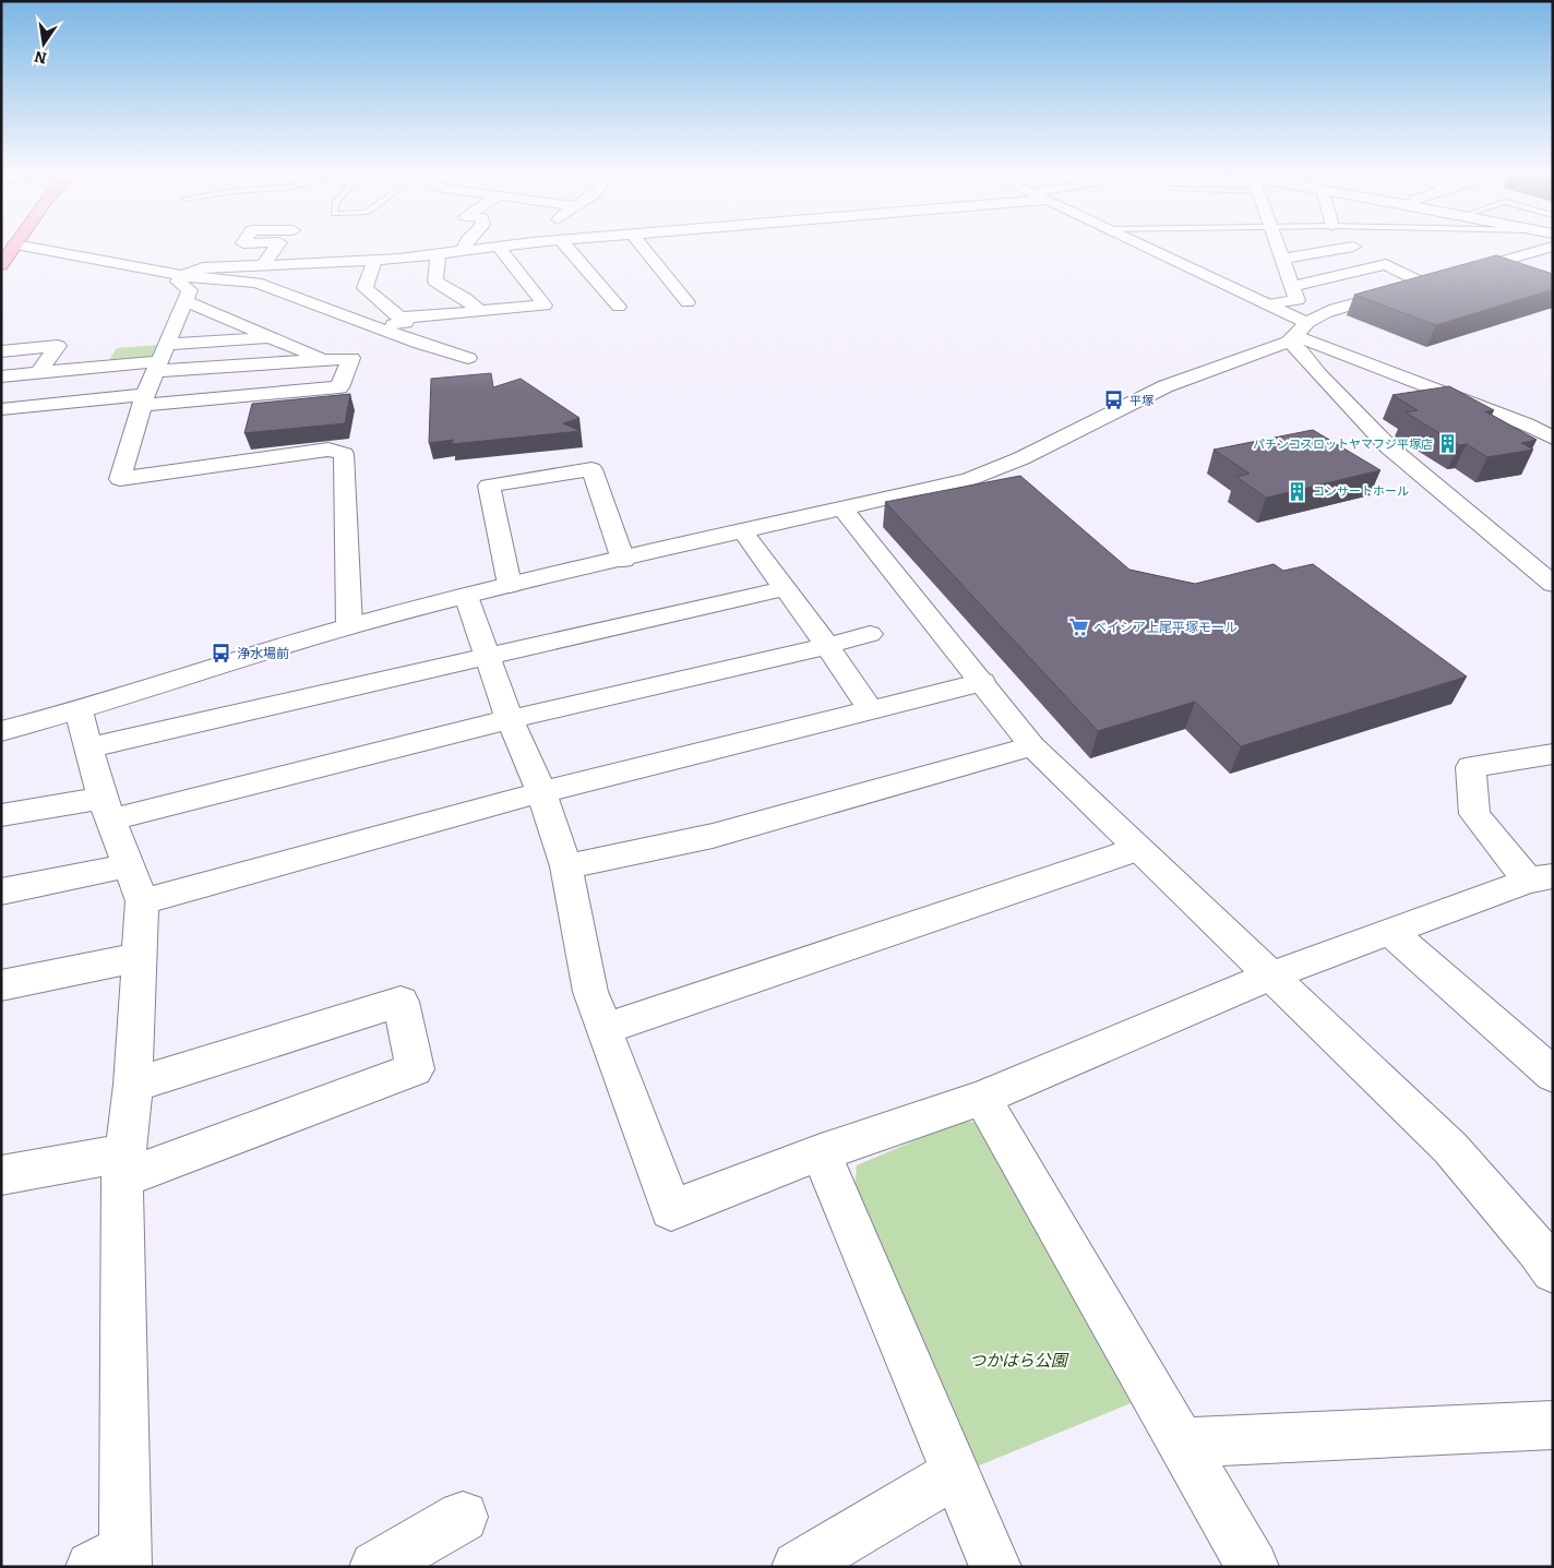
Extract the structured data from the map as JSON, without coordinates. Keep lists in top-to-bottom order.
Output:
{
  "parks": ["つかはら公園"],
  "places": {
    "bus stop": ["平塚", "浄水場前"],
    "building": ["パチンコスロットヤマフジ平塚店", "コンサートホール"],
    "supermarket": ["ベイシア上尾平塚モール"]
  },
  "north": "bottom"
}
